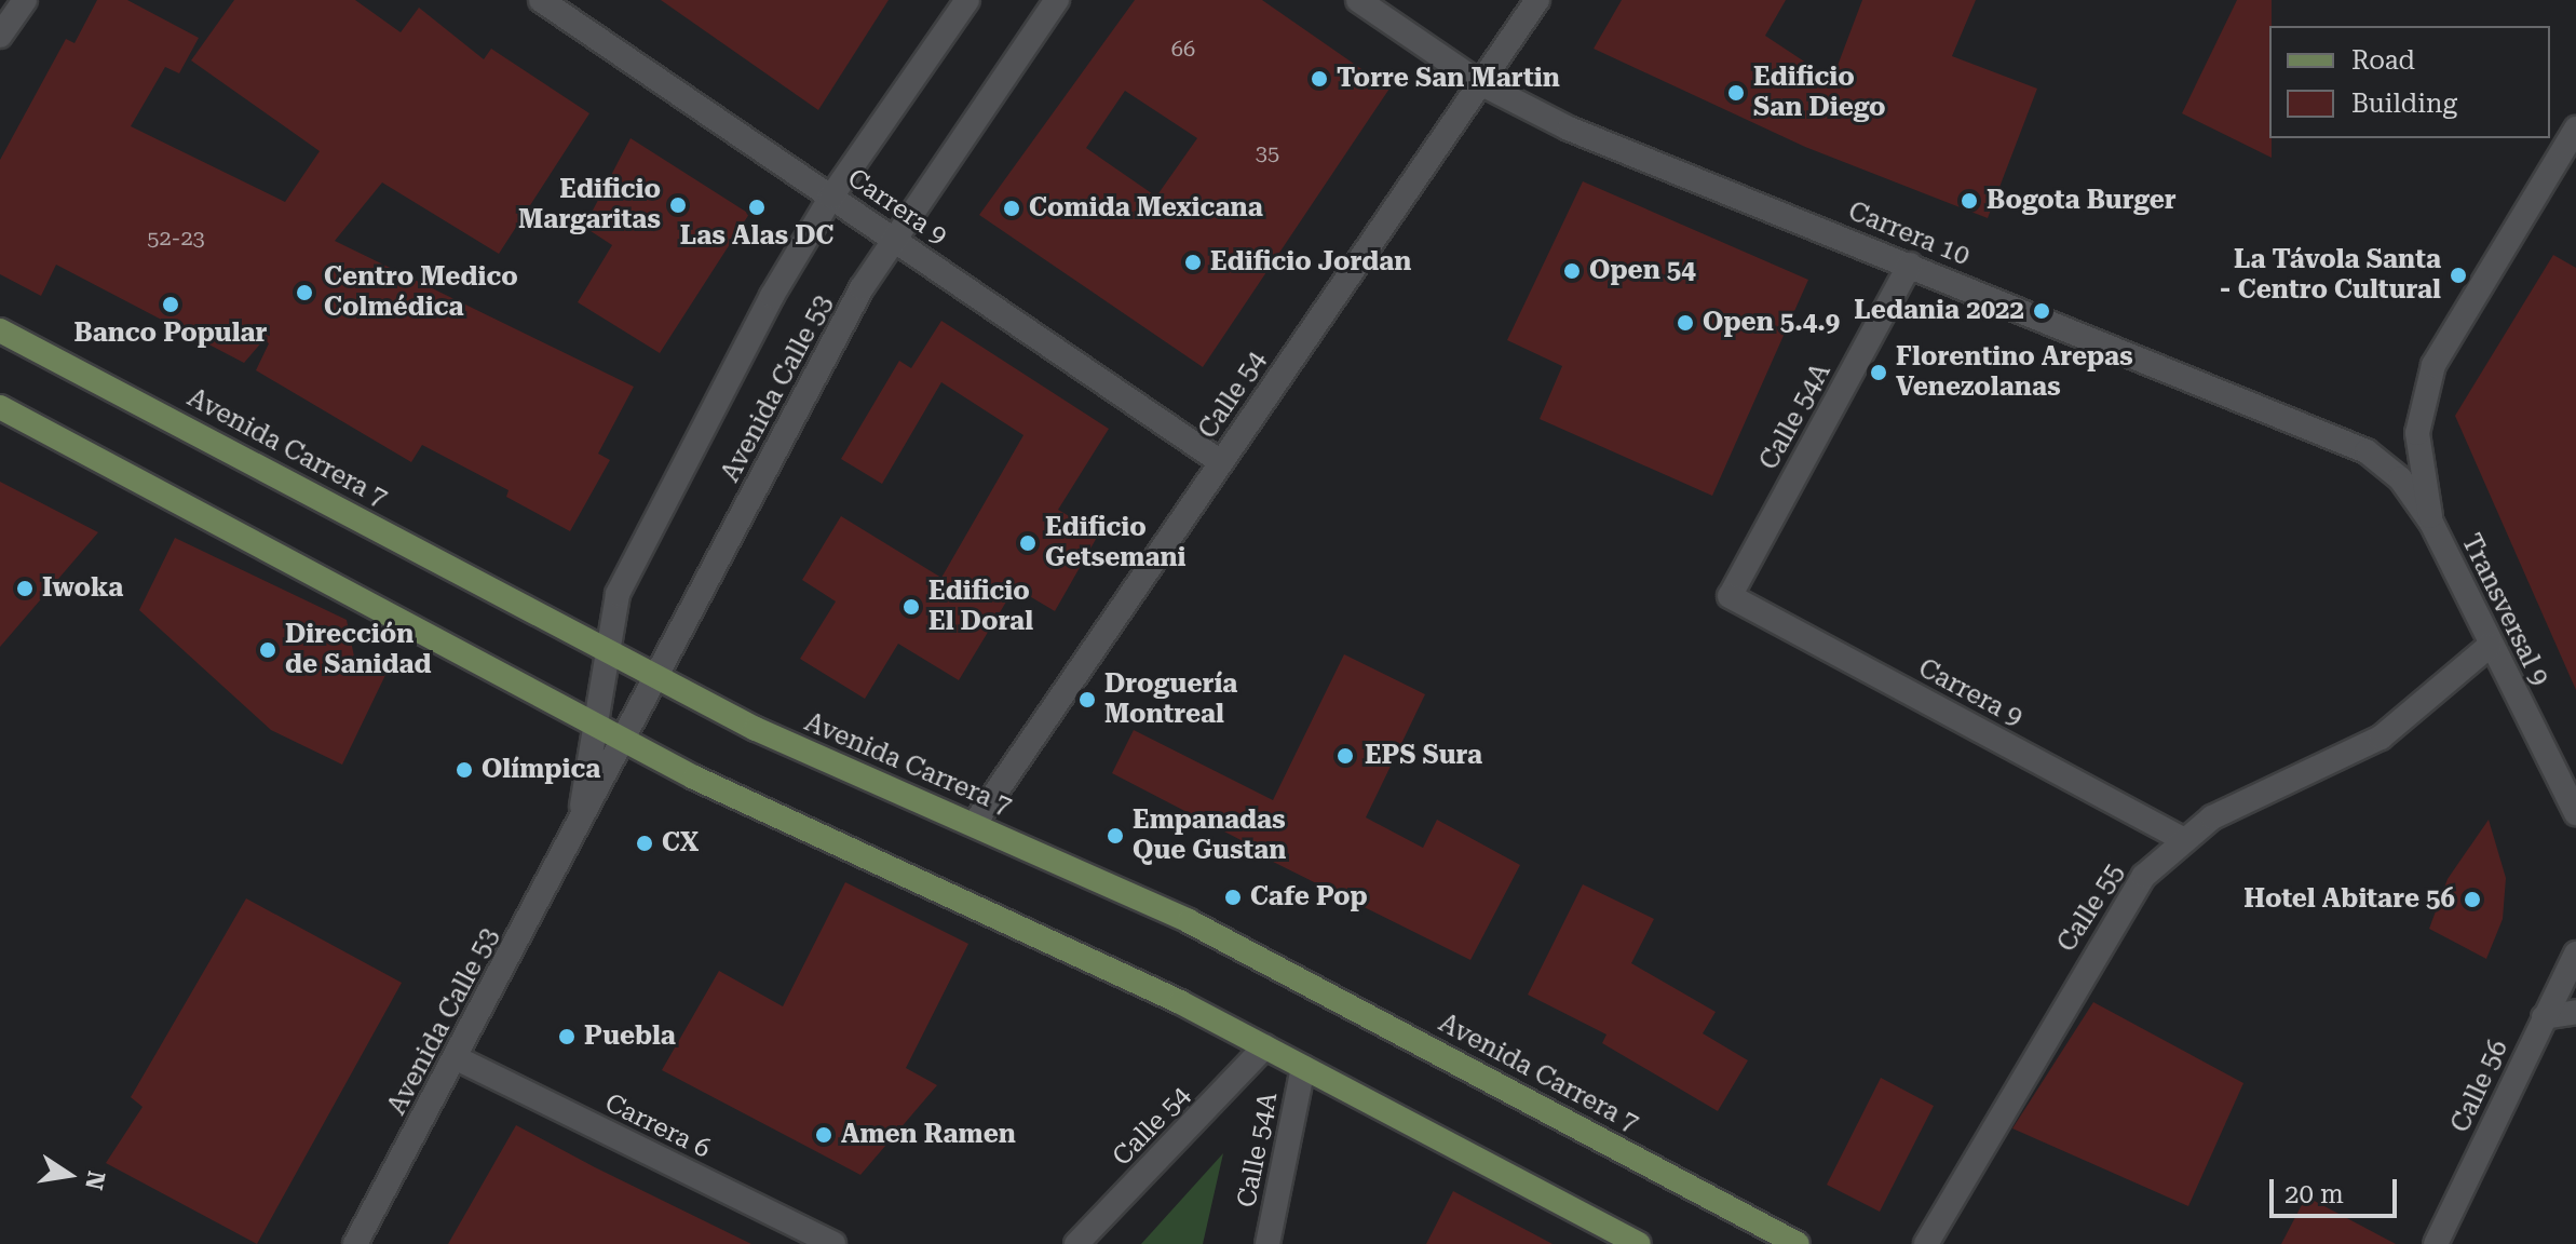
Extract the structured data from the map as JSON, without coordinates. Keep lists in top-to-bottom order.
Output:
{
  "streets": {
    "main road": ["Avenida Carrera 7"],
    "street": [
      "Carrera 9",
      "Carrera 10",
      "Avenida Calle 53",
      "Calle 54",
      "Calle 54A",
      "Transversal 9",
      "Calle 55",
      "Calle 56",
      "Carrera 6"
    ]
  },
  "crossings": [
    ["Carrera 9", "Avenida Calle 53"],
    ["Carrera 9", "Calle 54"],
    ["Carrera 9", "Calle 54A"],
    ["Carrera 9", "Calle 55"],
    ["Carrera 10", "Calle 54"],
    ["Carrera 10", "Calle 54A"],
    ["Carrera 10", "Transversal 9"],
    ["Avenida Calle 53", "Avenida Carrera 7"],
    ["Avenida Calle 53", "Carrera 6"],
    ["Calle 54", "Avenida Carrera 7"],
    ["Transversal 9", "Calle 55"]
  ],
  "places": [
    "Torre San Martin",
    "Edificio San Diego",
    "Bogota Burger",
    "Edificio Margaritas",
    "Las Alas DC",
    "Comida Mexicana",
    "Edificio Jordan",
    "Open 54",
    "La Távola Santa - Centro Cultural",
    "Centro Medico Colmédica",
    "Banco Popular",
    "Ledania 2022",
    "Open 5.4.9",
    "Florentino Arepas Venezolanas",
    "Edificio Getsemani",
    "Iwoka",
    "Edificio El Doral",
    "Dirección de Sanidad",
    "Droguería Montreal",
    "EPS Sura",
    "Olímpica",
    "Empanadas Que Gustan",
    "CX",
    "Cafe Pop",
    "Hotel Abitare 56",
    "Puebla",
    "Amen Ramen"
  ],
  "house_numbers": ["66", "35", "52-23"],
  "legend": ["Road", "Building"],
  "scale_bar": "20 m",
  "north": "right"
}
